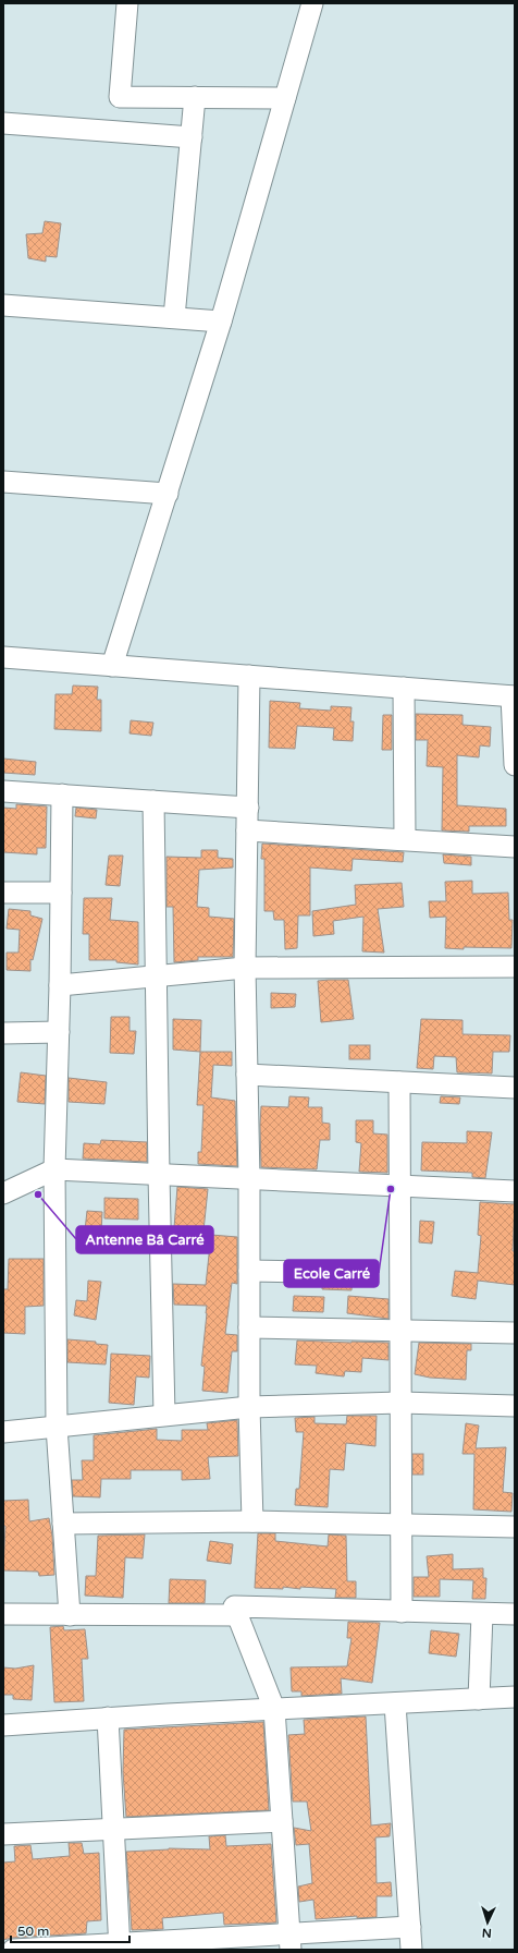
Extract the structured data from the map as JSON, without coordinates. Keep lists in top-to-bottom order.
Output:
{
  "places": ["Ecole Carré", "Antenne Bâ Carré"],
  "scale_bar": "50 m",
  "north": "bottom"
}
